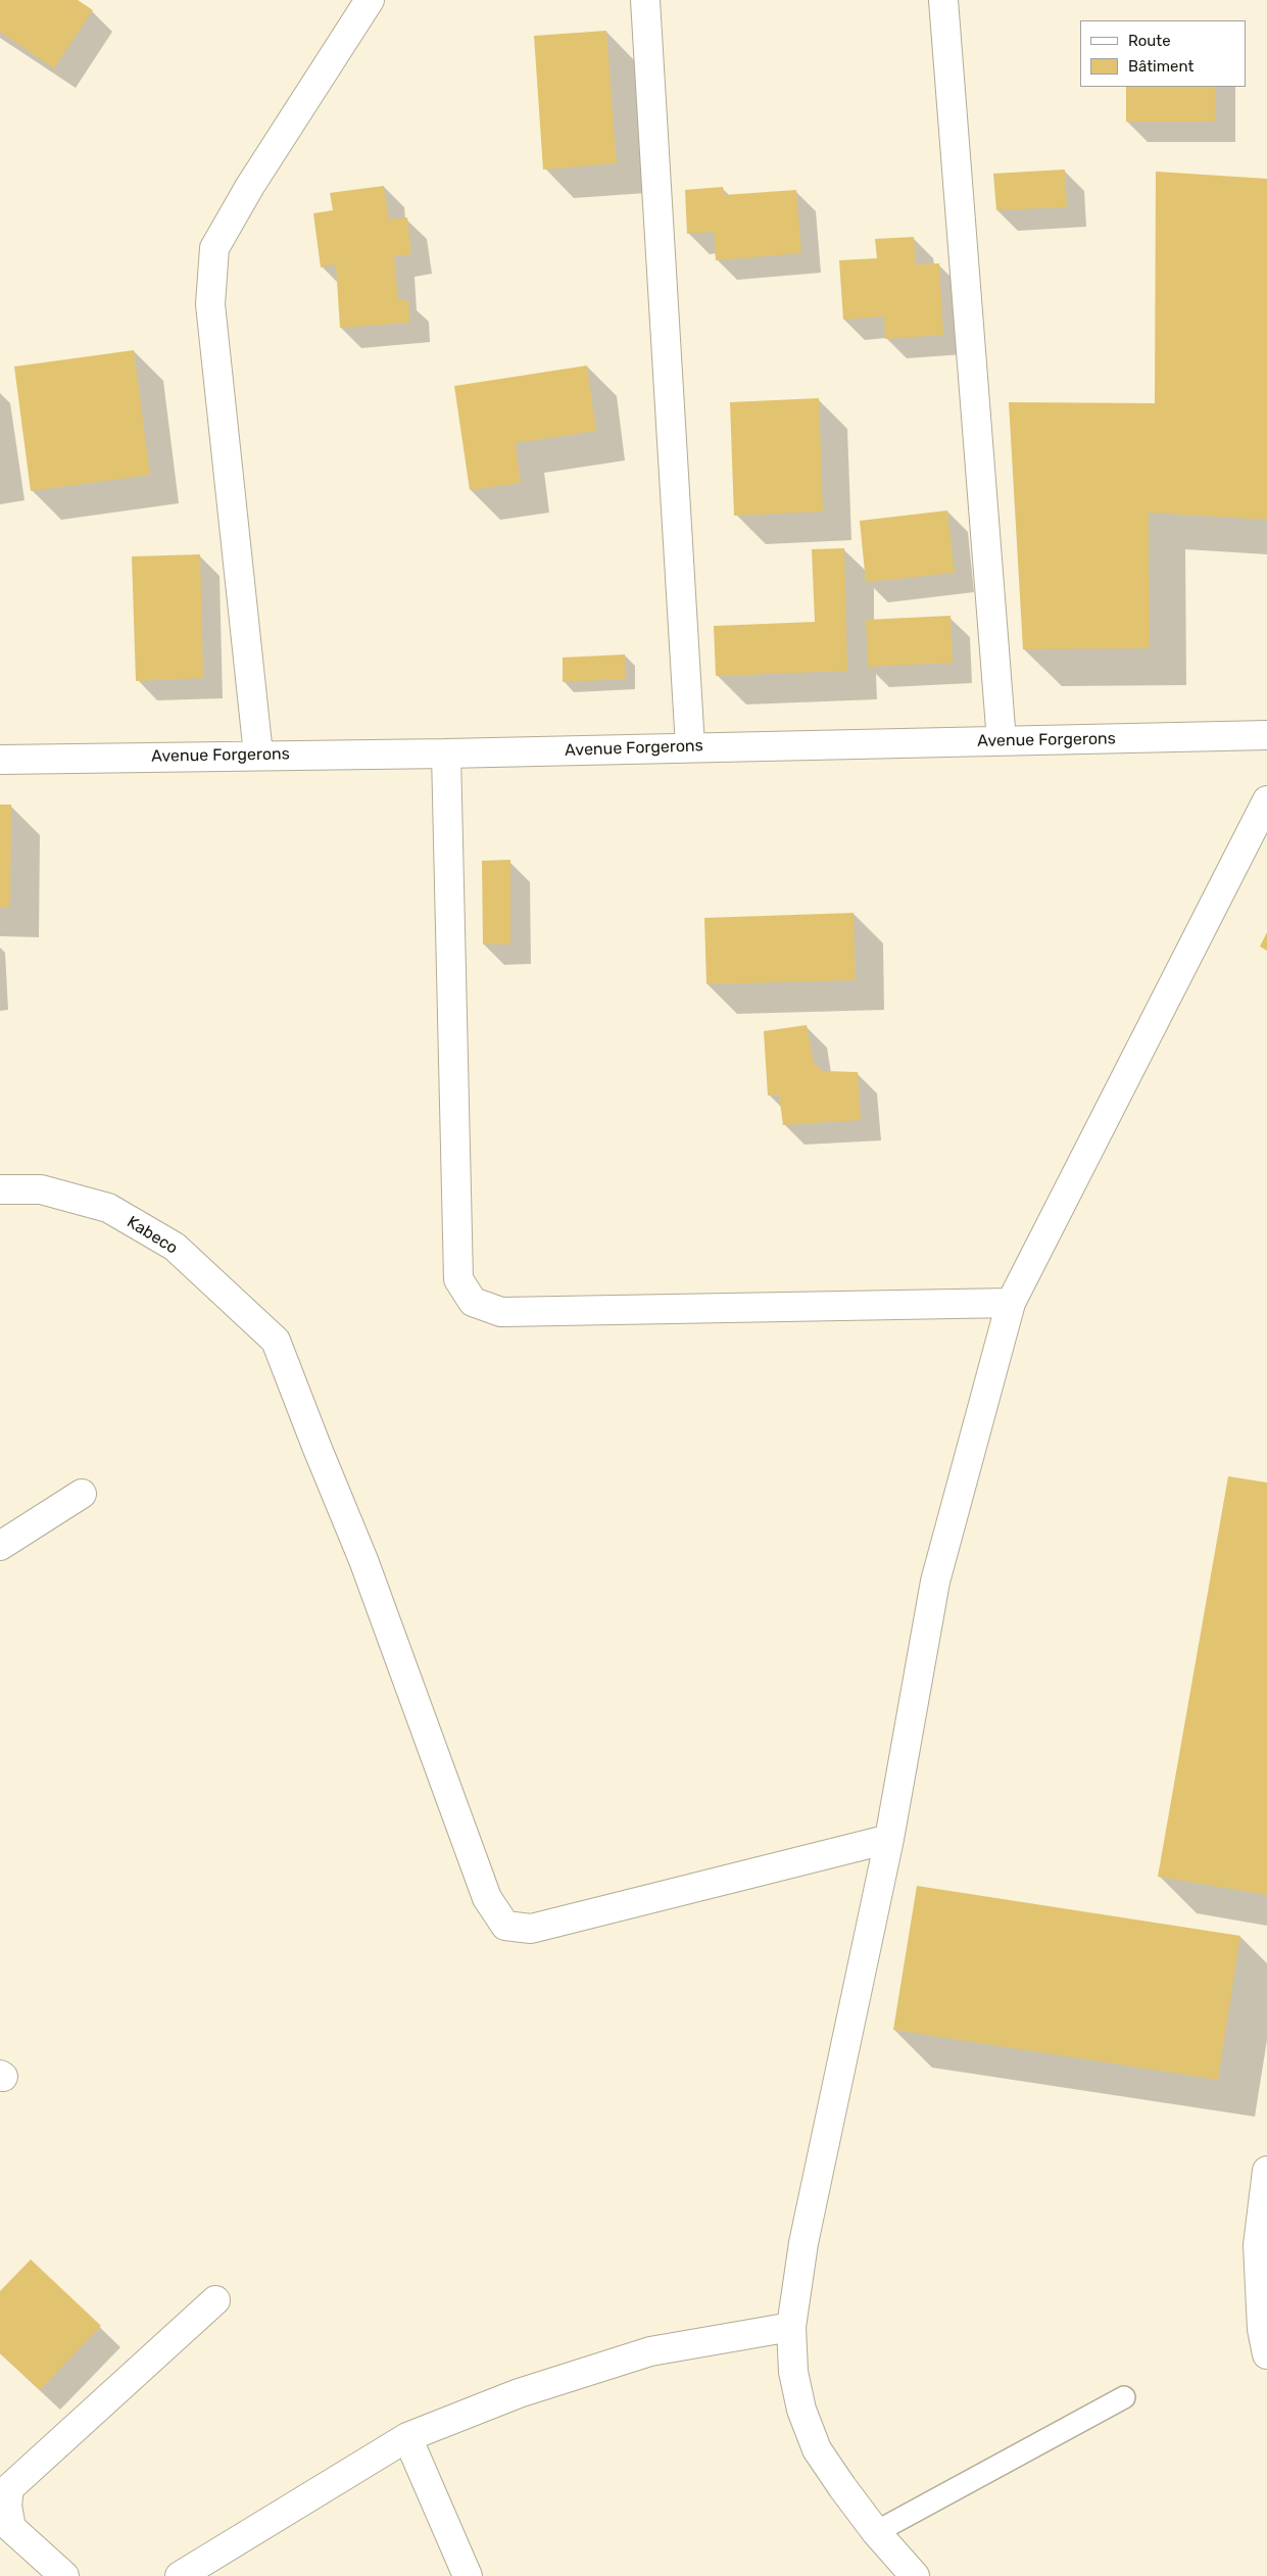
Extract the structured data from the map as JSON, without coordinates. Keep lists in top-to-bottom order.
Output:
{
  "streets": {
    "street": ["Avenue Forgerons", "Kabeco"]
  },
  "legend": ["Route", "Bâtiment"]
}
